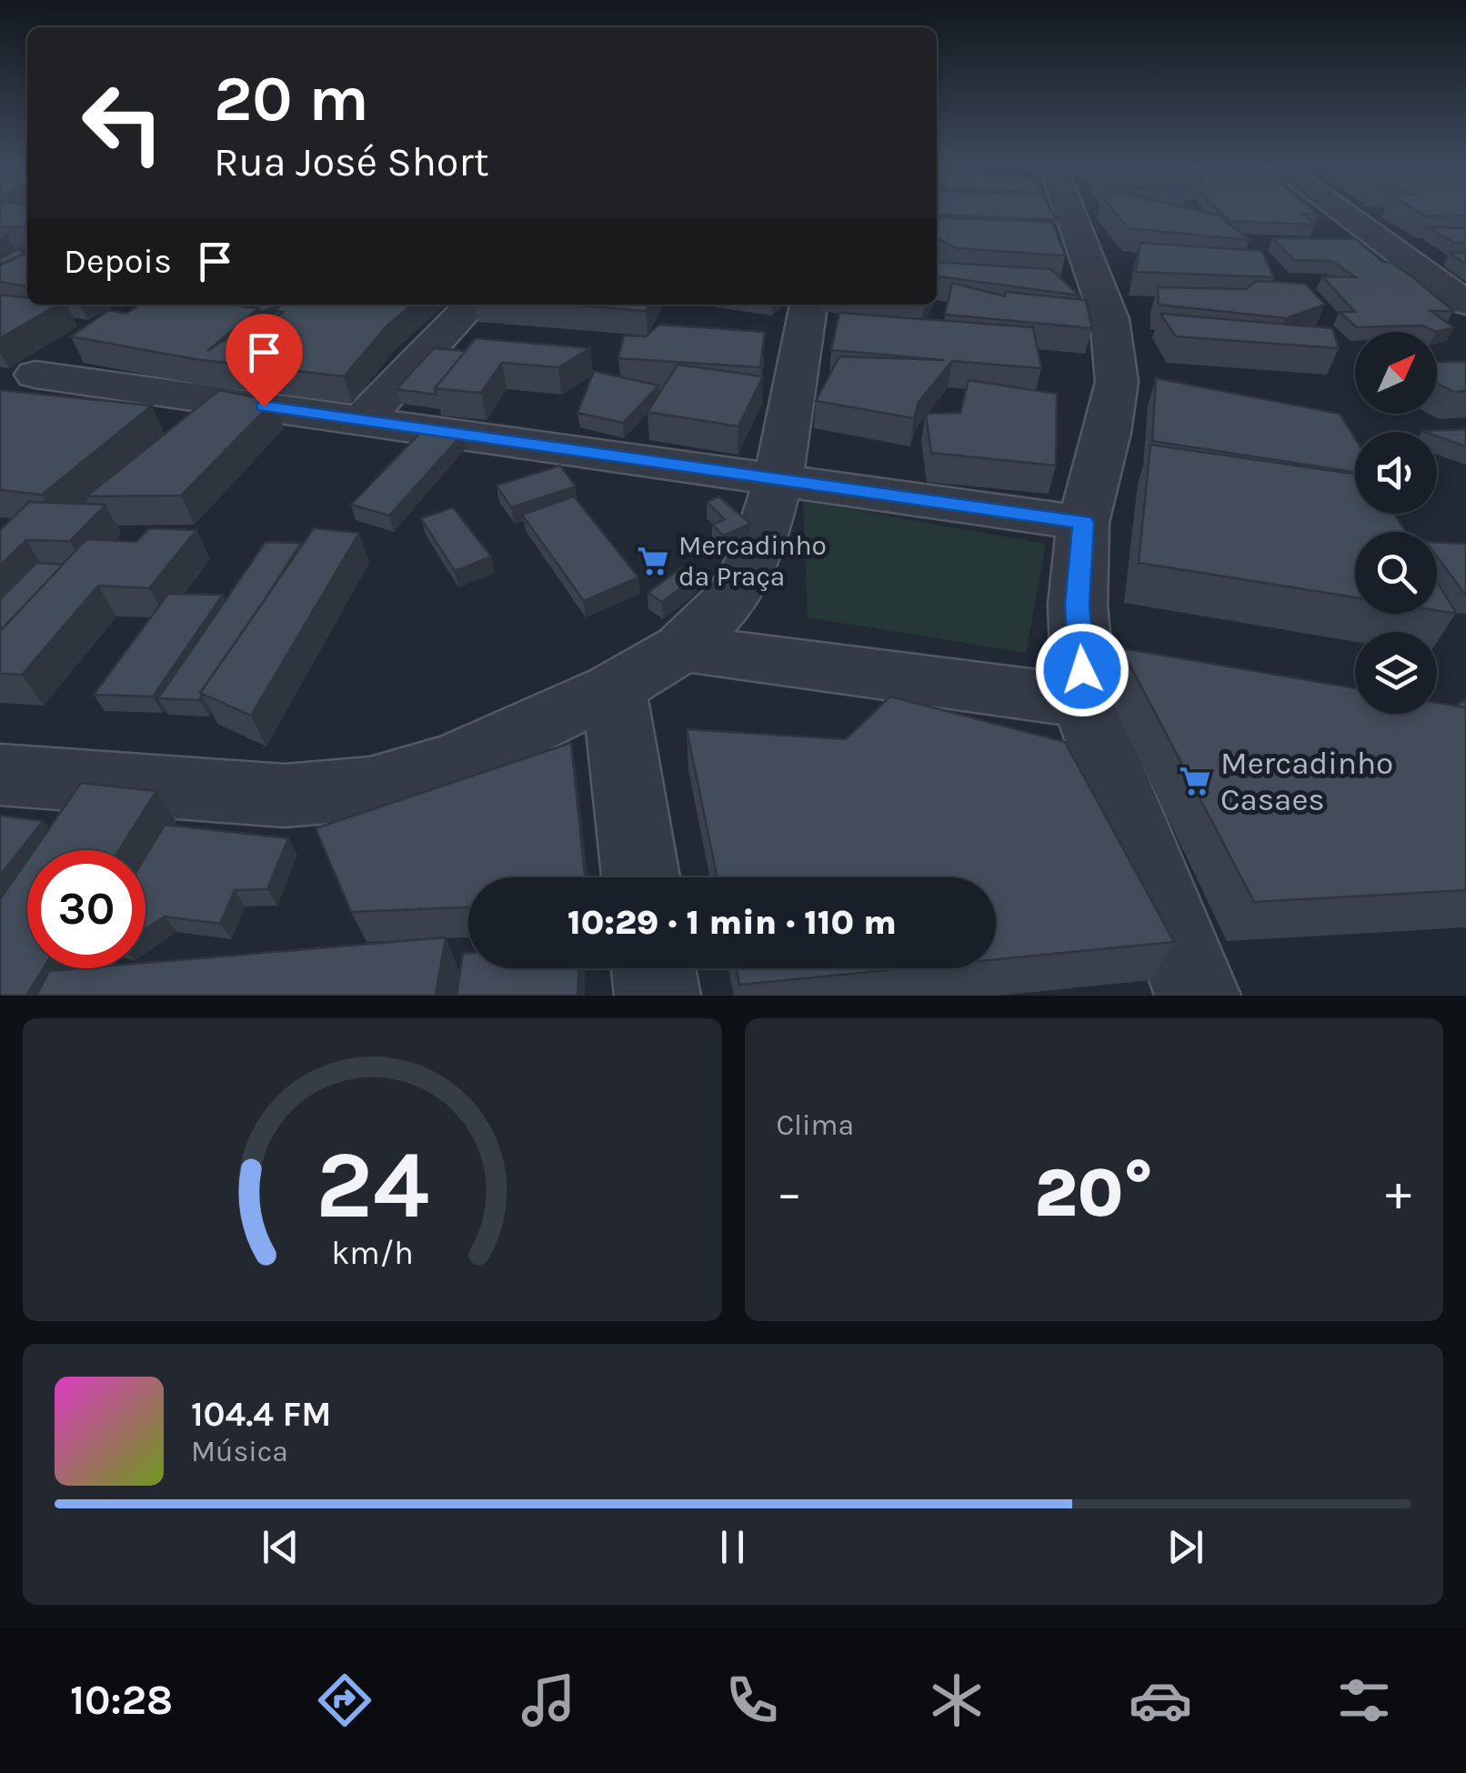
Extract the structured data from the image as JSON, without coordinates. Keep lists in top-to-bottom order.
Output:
{
  "places": {
    "supermarket": ["Mercadinho da Praça", "Mercadinho Casaes"]
  },
  "north": "top right",
  "page": {
    "turn": ["20 m", "Rua José Short"],
    "then": "Depois",
    "limit": "30",
    "trip": "10:29 · 1 min · 110 m",
    "tile": "Clima",
    "heat": ["−", "20°", "+"],
    "song": ["104.4 FM", "Música"],
    "tabs": "10:28",
    "gauge": ["24", "km/h"]
  }
}
